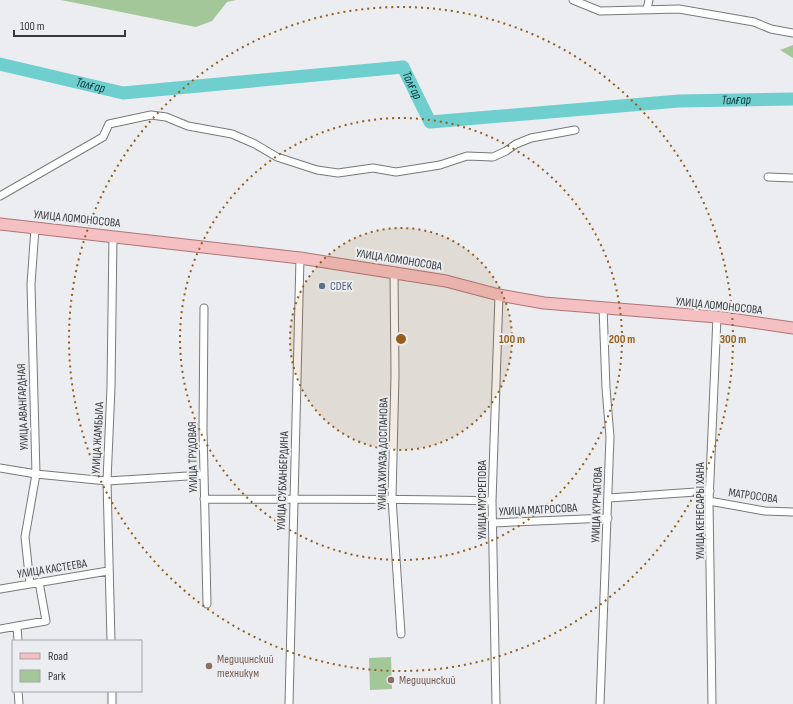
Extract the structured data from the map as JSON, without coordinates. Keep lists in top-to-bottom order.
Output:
{
  "streets": {
    "main road": ["УЛИЦА ЛОМОНОСОВА"],
    "street": [
      "УЛИЦА АВАНГАРДНАЯ",
      "УЛИЦА ЖАМБЫЛА",
      "УЛИЦА ХИУАЗА ДОСПАНОВА",
      "УЛИЦА ТРУДОВАЯ",
      "УЛИЦА СУБХАНБЕРДИНА",
      "МАТРОСОВА",
      "УЛИЦА МУСРЕПОВА",
      "УЛИЦА КУРЧАТОВА",
      "УЛИЦА МАТРОСОВА",
      "УЛИЦА КЕНЕСАРЫ ХАНА",
      "УЛИЦА КАСТЕЕВА"
    ]
  },
  "crossings": [
    ["УЛИЦА ЛОМОНОСОВА", "УЛИЦА АВАНГАРДНАЯ"],
    ["УЛИЦА ЛОМОНОСОВА", "УЛИЦА ЖАМБЫЛА"],
    ["УЛИЦА ЛОМОНОСОВА", "УЛИЦА ХИУАЗА ДОСПАНОВА"],
    ["УЛИЦА ЛОМОНОСОВА", "УЛИЦА СУБХАНБЕРДИНА"],
    ["УЛИЦА ЛОМОНОСОВА", "УЛИЦА МУСРЕПОВА"],
    ["УЛИЦА ЛОМОНОСОВА", "УЛИЦА КУРЧАТОВА"],
    ["УЛИЦА ЛОМОНОСОВА", "УЛИЦА КЕНЕСАРЫ ХАНА"],
    ["УЛИЦА АВАНГАРДНАЯ", "УЛИЦА КАСТЕЕВА"],
    ["УЛИЦА ЖАМБЫЛА", "УЛИЦА КАСТЕЕВА"],
    ["УЛИЦА ХИУАЗА ДОСПАНОВА", "УЛИЦА МАТРОСОВА"],
    ["УЛИЦА ТРУДОВАЯ", "УЛИЦА МАТРОСОВА"],
    ["УЛИЦА СУБХАНБЕРДИНА", "УЛИЦА МАТРОСОВА"],
    ["МАТРОСОВА", "УЛИЦА КЕНЕСАРЫ ХАНА"],
    ["УЛИЦА МУСРЕПОВА", "УЛИЦА МАТРОСОВА"],
    ["УЛИЦА КУРЧАТОВА", "УЛИЦА МАТРОСОВА"]
  ],
  "water": ["Талғар"],
  "places": ["CDEK", "Медицинский техникум", "Медицинский"],
  "legend": ["Road", "Park"],
  "scale_bar": "100 m",
  "rings": ["100 m", "200 m", "300 m"]
}
